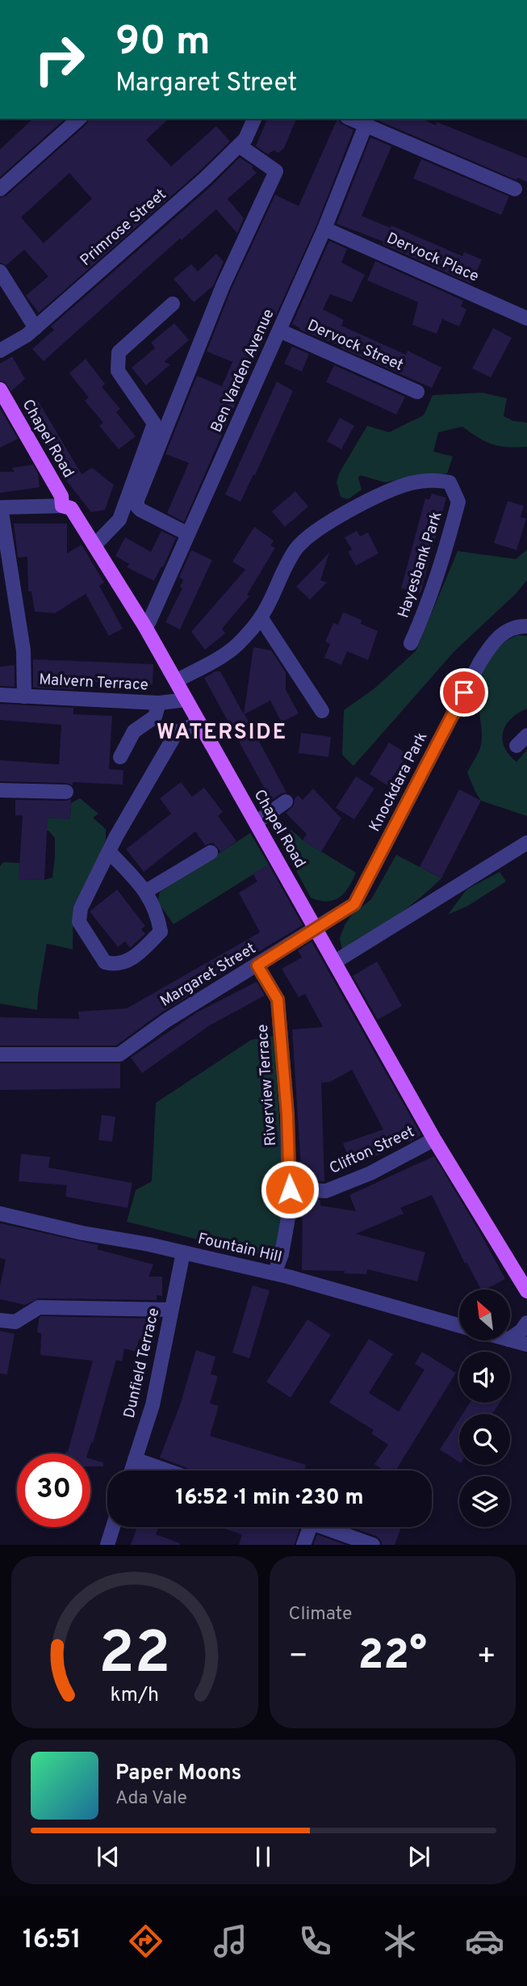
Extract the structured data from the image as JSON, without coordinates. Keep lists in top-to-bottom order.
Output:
{
  "streets": {
    "main road": ["Chapel Road"],
    "street": [
      "Primrose Street",
      "Dervock Place",
      "Dervock Street",
      "Ben Varden Avenue",
      "Hayesbank Park",
      "Malvern Terrace",
      "Knockdara Park",
      "Margaret Street",
      "Riverview Terrace",
      "Clifton Street",
      "Fountain Hill",
      "Dunfield Terrace"
    ]
  },
  "crossings": [
    ["Dervock Place", "Ben Varden Avenue"],
    ["Dervock Street", "Ben Varden Avenue"],
    ["Ben Varden Avenue", "Chapel Road"],
    ["Chapel Road", "Hayesbank Park"],
    ["Chapel Road", "Malvern Terrace"],
    ["Chapel Road", "Knockdara Park"],
    ["Chapel Road", "Margaret Street"],
    ["Chapel Road", "Clifton Street"],
    ["Knockdara Park", "Margaret Street"],
    ["Margaret Street", "Riverview Terrace"],
    ["Riverview Terrace", "Clifton Street"],
    ["Riverview Terrace", "Fountain Hill"],
    ["Fountain Hill", "Dunfield Terrace"]
  ],
  "districts": ["WATERSIDE"],
  "north": "top left",
  "page": {
    "turn": ["90 m", "Margaret Street"],
    "limit": "30",
    "trip": "16:52 · 1 min · 230 m",
    "tile": "Climate",
    "heat": ["−", "22°", "+"],
    "song": ["Paper Moons", "Ada Vale"],
    "tabs": "16:51",
    "gauge": ["22", "km/h"]
  }
}
